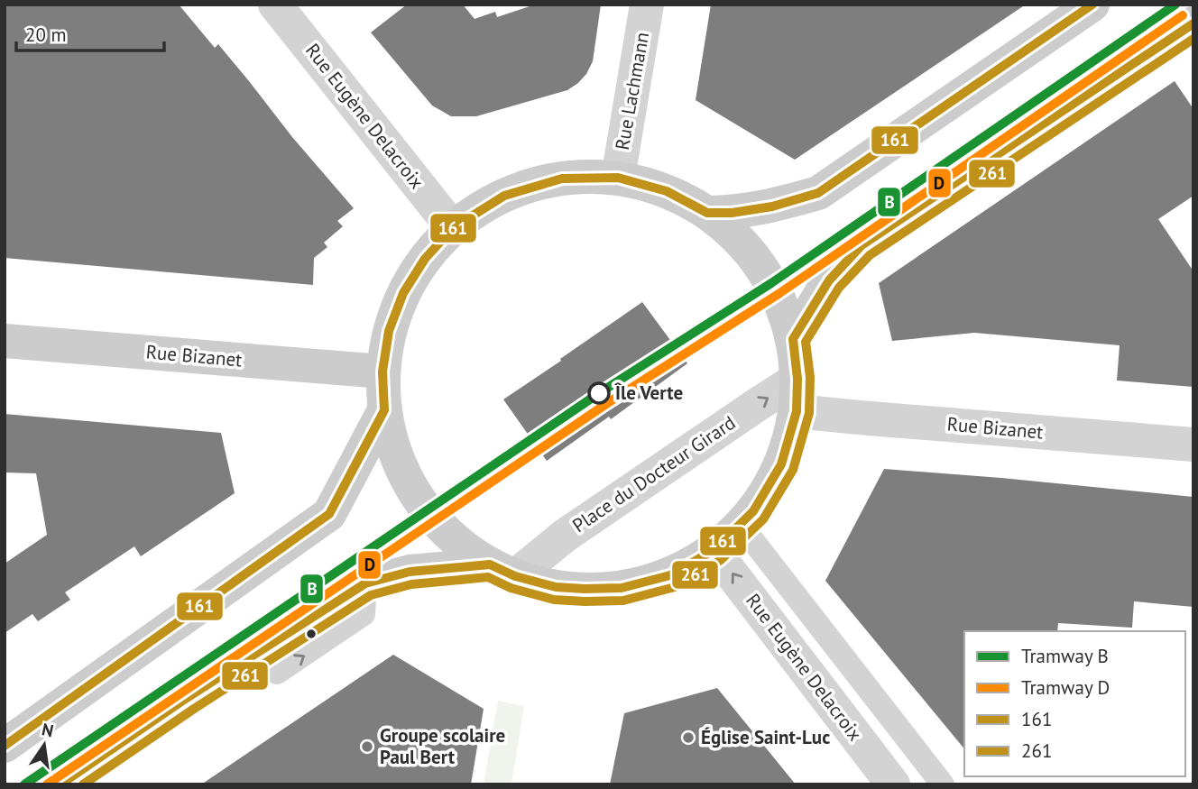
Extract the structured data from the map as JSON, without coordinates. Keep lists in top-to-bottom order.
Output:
{
  "streets": {
    "street": [
      "Rue Lachmann",
      "Rue Eugène Delacroix",
      "Rue Bizanet",
      "Place du Docteur Girard"
    ]
  },
  "crossings": [
    ["Rue Bizanet", "Place du Docteur Girard"]
  ],
  "one_way": ["Rue Eugène Delacroix"],
  "places": ["Île Verte", "Église Saint-Luc", "Groupe scolaire Paul Bert"],
  "lines": [
    "tram line B",
    "transit line 161",
    "tram line D",
    "transit line 261"
  ],
  "legend": [
    "Tramway B",
    "Tramway D",
    "161",
    "261"
  ],
  "scale_bar": "20 m",
  "north": "top"
}
